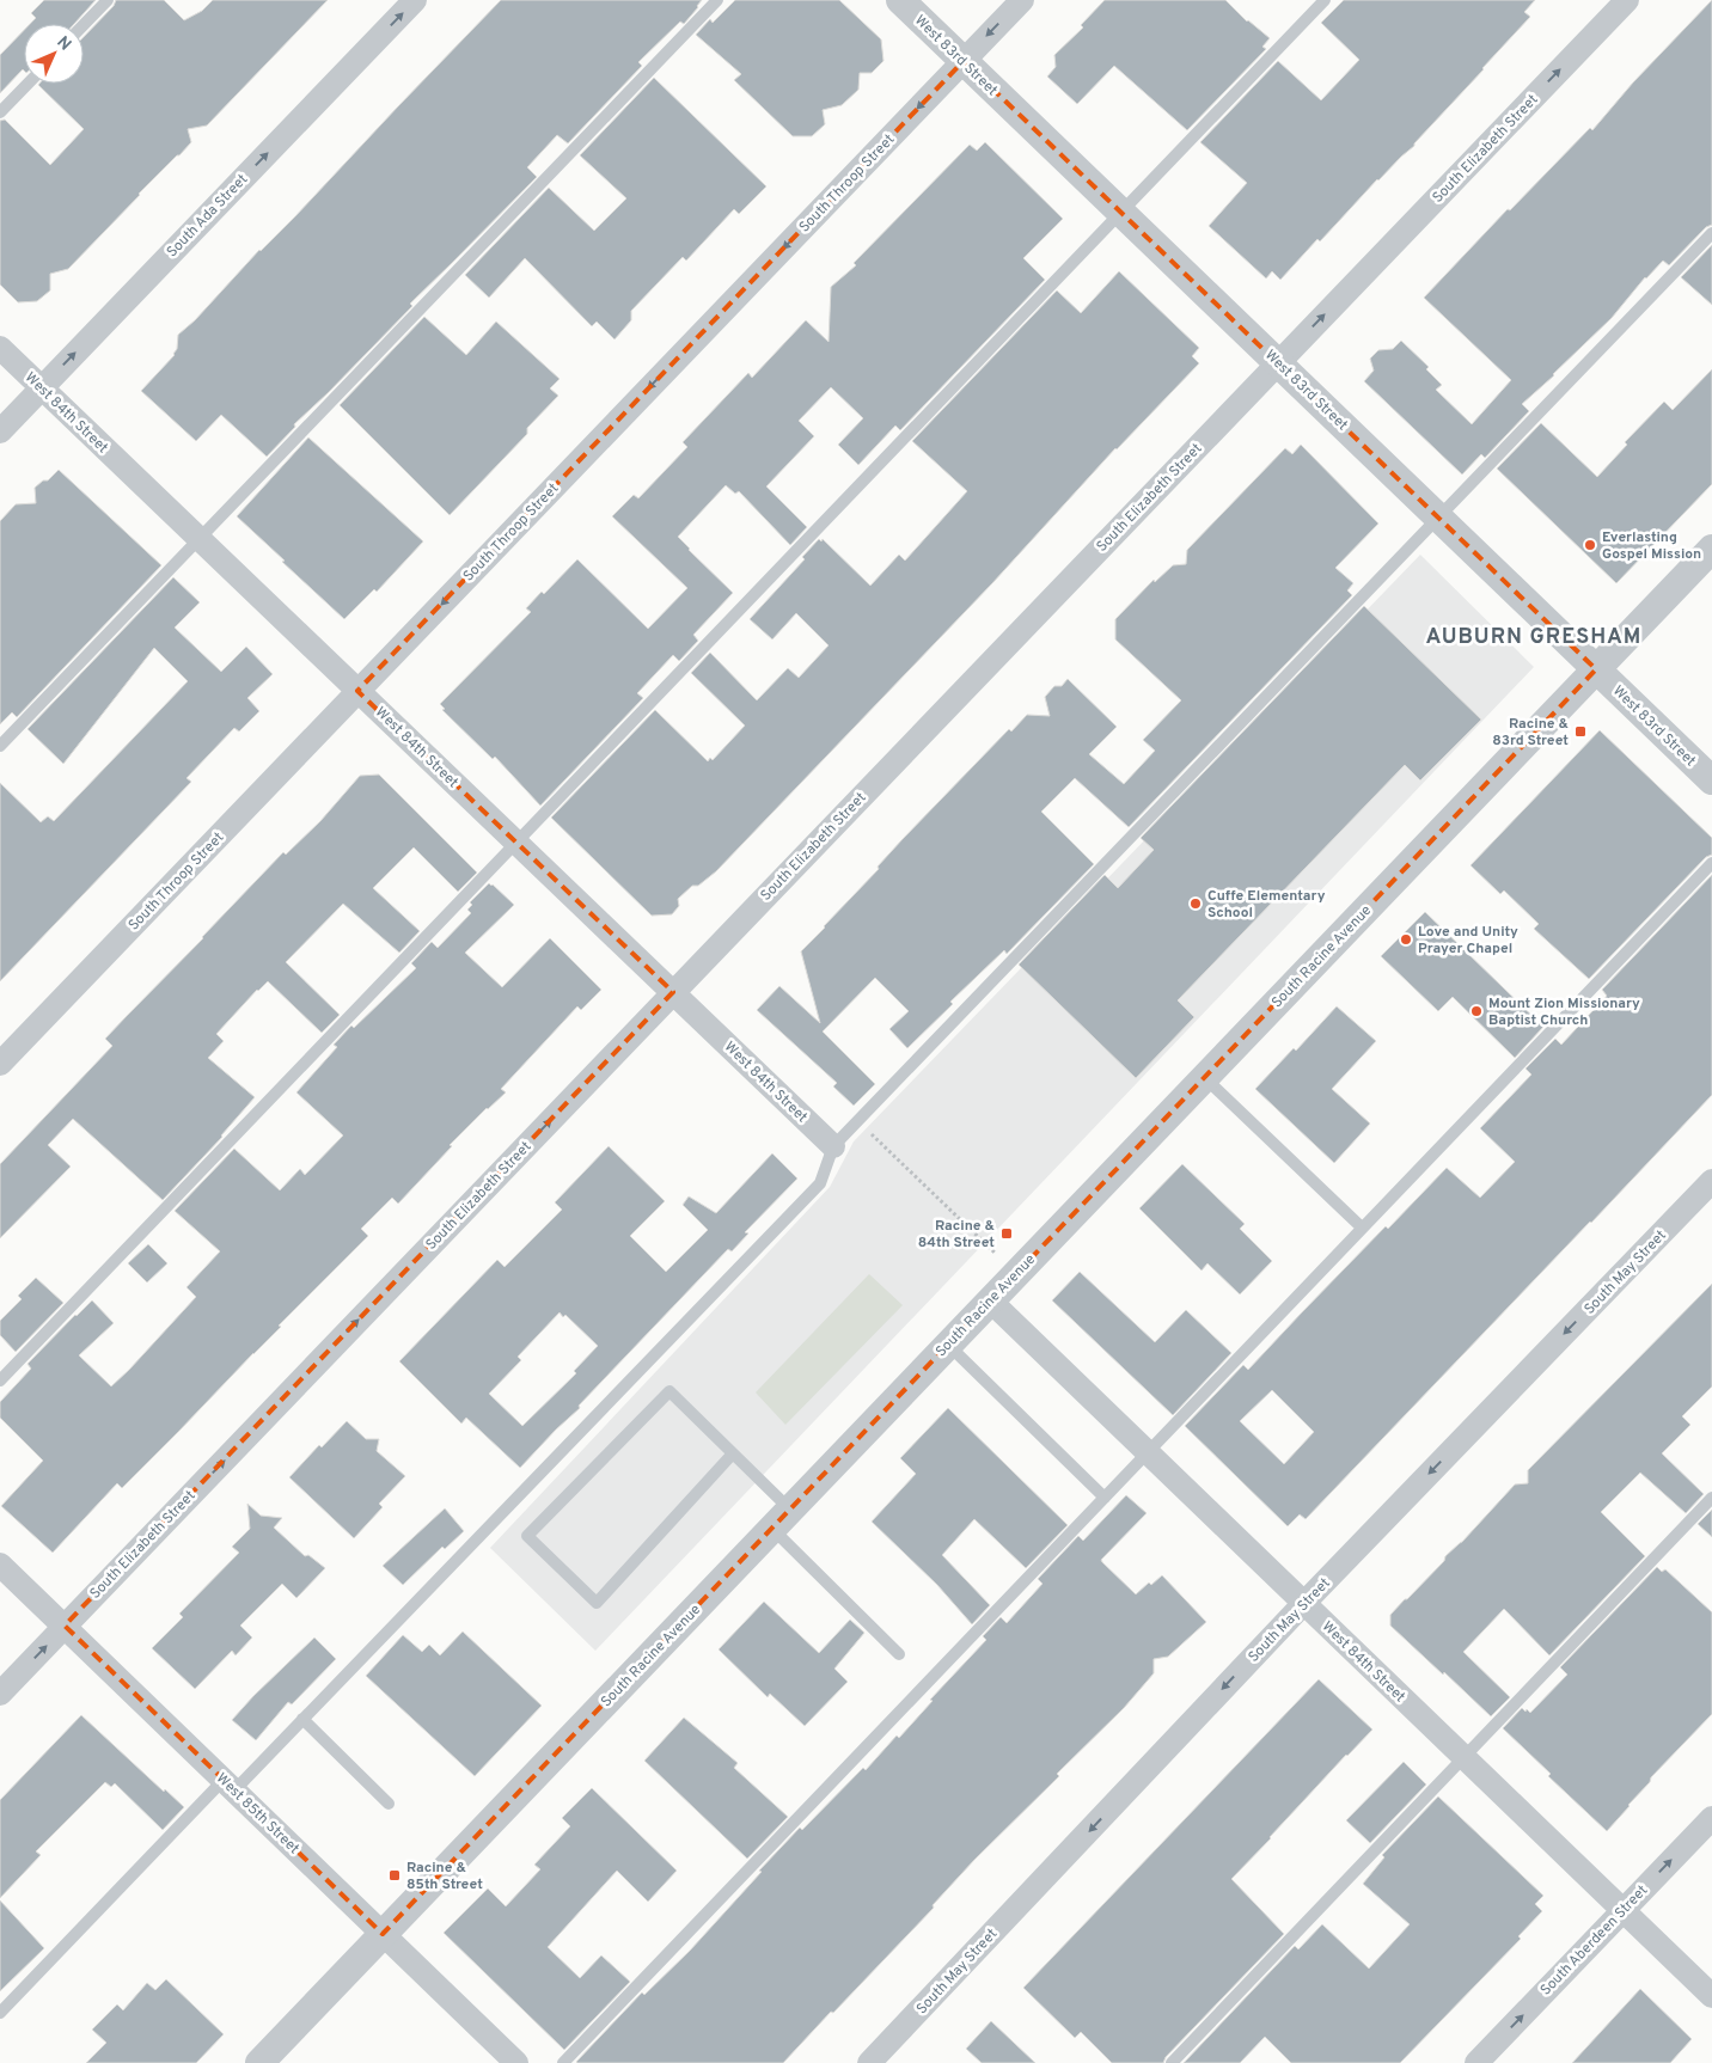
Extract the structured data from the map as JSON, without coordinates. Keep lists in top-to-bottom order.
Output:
{
  "streets": {
    "street": [
      "West 83rd Street",
      "South Elizabeth Street",
      "South Throop Street",
      "South Ada Street",
      "West 84th Street",
      "South Racine Avenue",
      "South May Street",
      "West 85th Street",
      "South Aberdeen Street"
    ]
  },
  "crossings": [
    ["West 83rd Street", "South Elizabeth Street"],
    ["West 83rd Street", "South Throop Street"],
    ["West 83rd Street", "South Racine Avenue"],
    ["South Elizabeth Street", "West 84th Street"],
    ["South Elizabeth Street", "West 85th Street"],
    ["South Throop Street", "West 84th Street"],
    ["South Ada Street", "West 84th Street"],
    ["West 84th Street", "South Racine Avenue"],
    ["West 84th Street", "South May Street"],
    ["West 84th Street", "South Aberdeen Street"],
    ["South Racine Avenue", "West 85th Street"]
  ],
  "one_way": [
    "South Elizabeth Street",
    "South Throop Street",
    "South Ada Street",
    "South May Street",
    "South Aberdeen Street"
  ],
  "districts": ["AUBURN GRESHAM"],
  "places": {
    "other": [
      "Everlasting Gospel Mission",
      "Cuffe Elementary School",
      "Love and Unity Prayer Chapel",
      "Mount Zion Missionary Baptist Church"
    ],
    "transit": ["Racine & 83rd Street", "Racine & 84th Street", "Racine & 85th Street"]
  },
  "north": "top right"
}
